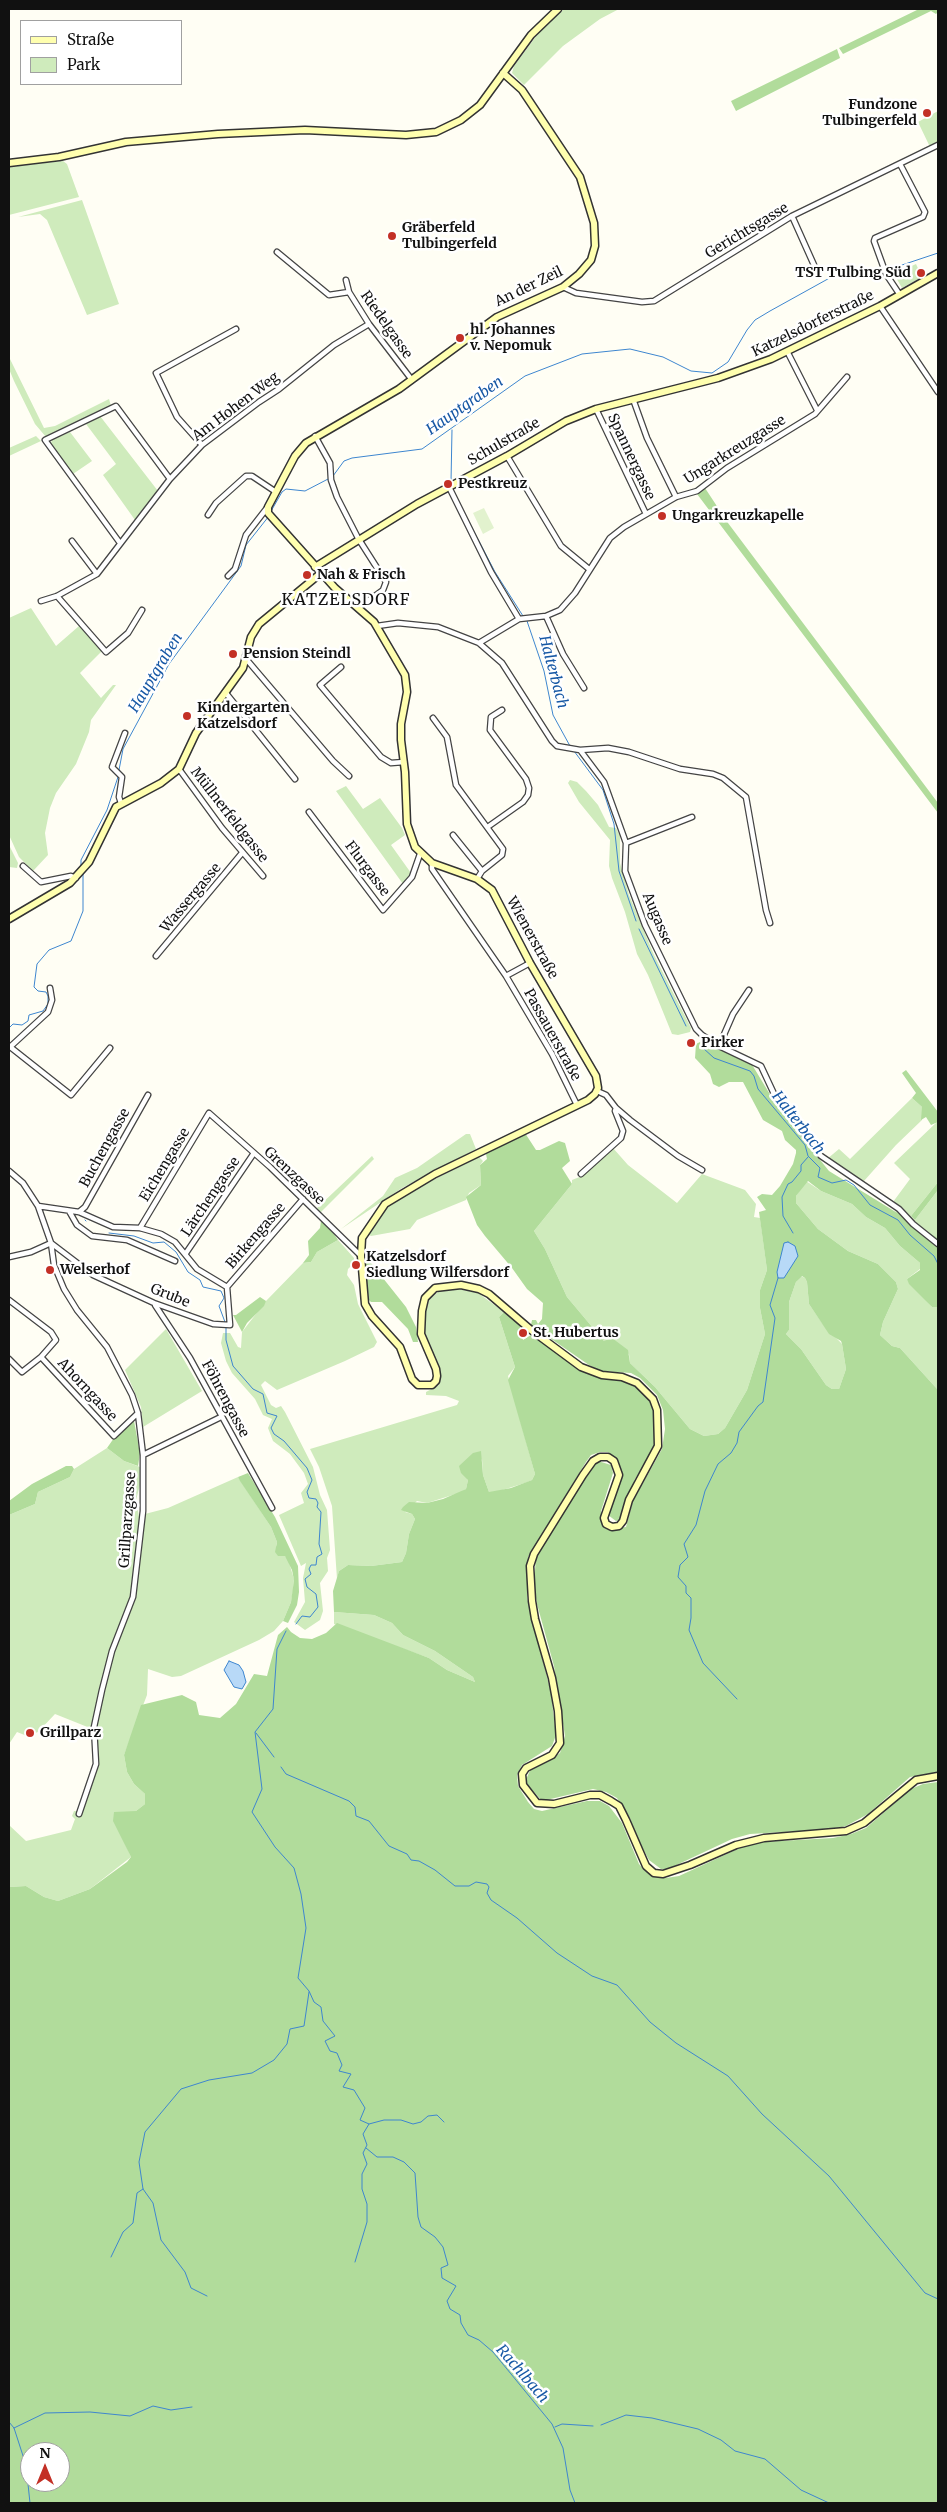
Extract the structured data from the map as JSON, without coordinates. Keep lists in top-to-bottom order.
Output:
{
  "streets": {
    "street": [
      "Gerichtsgasse",
      "An der Zeil",
      "Katzelsdorferstraße",
      "Riedelgasse",
      "Am Hohen Weg",
      "Schulstraße",
      "Ungarkreuzgasse",
      "Spannergasse",
      "Müllnerfeldgasse",
      "Flurgasse",
      "Wassergasse",
      "Augasse",
      "Wienerstraße",
      "Passauerstraße",
      "Buchengasse",
      "Eichengasse",
      "Grenzgasse",
      "Lärchengasse",
      "Birkengasse",
      "Grube",
      "Ahorngasse",
      "Föhrengasse",
      "Grillparzgasse"
    ]
  },
  "crossings": [
    ["Gerichtsgasse", "An der Zeil"],
    ["An der Zeil", "Riedelgasse"],
    ["An der Zeil", "Wienerstraße"],
    ["Katzelsdorferstraße", "Schulstraße"],
    ["Riedelgasse", "Am Hohen Weg"],
    ["Schulstraße", "Spannergasse"],
    ["Schulstraße", "Wienerstraße"],
    ["Ungarkreuzgasse", "Spannergasse"],
    ["Müllnerfeldgasse", "Wassergasse"],
    ["Flurgasse", "Wienerstraße"],
    ["Wienerstraße", "Passauerstraße"],
    ["Eichengasse", "Grenzgasse"],
    ["Grenzgasse", "Lärchengasse"],
    ["Grenzgasse", "Birkengasse"],
    ["Birkengasse", "Grube"],
    ["Grube", "Föhrengasse"],
    ["Grube", "Grillparzgasse"],
    ["Ahorngasse", "Grillparzgasse"]
  ],
  "districts": ["KATZELSDORF"],
  "water": ["Hauptgraben", "Halterbach", "Rachlbach"],
  "places": [
    "Fundzone Tulbingerfeld",
    "Gräberfeld Tulbingerfeld",
    "TST Tulbing Süd",
    "hl. Johannes v. Nepomuk",
    "Pestkreuz",
    "Ungarkreuzkapelle",
    "Nah & Frisch",
    "Pension Steindl",
    "Kindergarten Katzelsdorf",
    "Pirker",
    "Katzelsdorf Siedlung Wilfersdorf",
    "Welserhof",
    "St. Hubertus",
    "Grillparz"
  ],
  "legend": ["Straße", "Park"],
  "north": "top"
}
